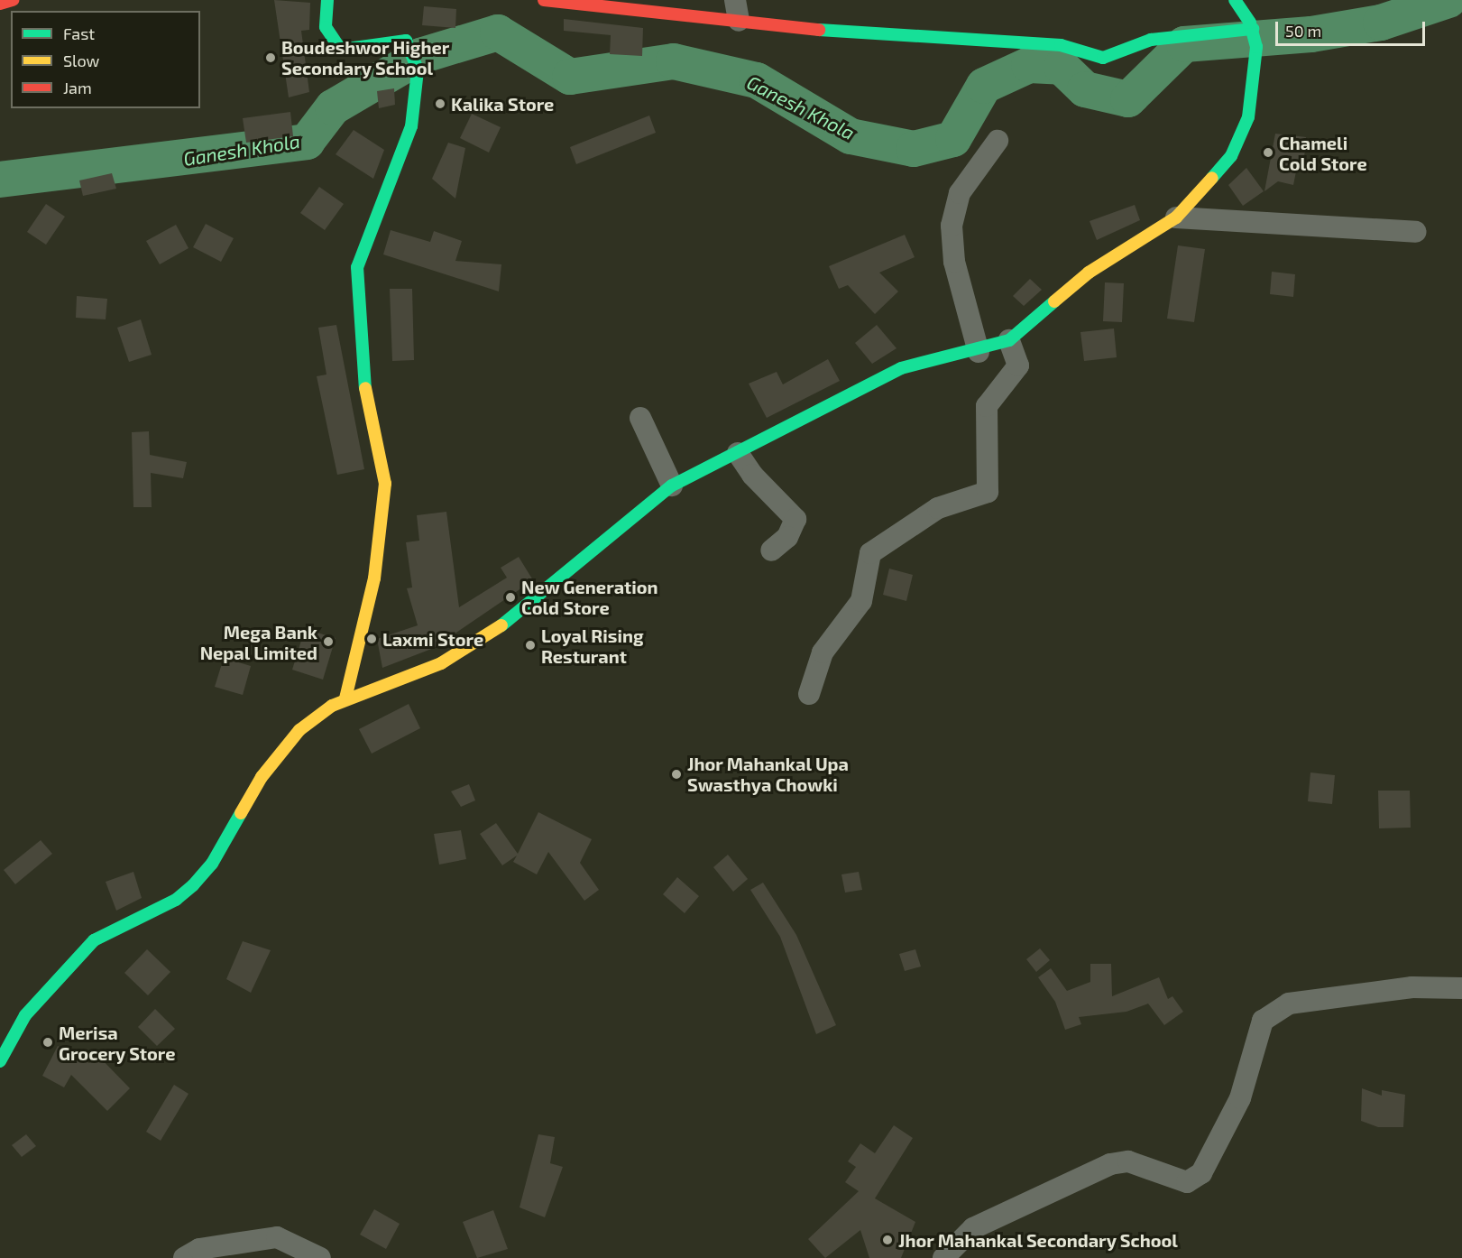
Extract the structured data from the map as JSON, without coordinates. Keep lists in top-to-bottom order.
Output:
{
  "water": ["Ganesh Khola"],
  "places": [
    "Boudeshwor Higher Secondary School",
    "Kalika Store",
    "Chameli Cold Store",
    "New Generation Cold Store",
    "Laxmi Store",
    "Mega Bank Nepal Limited",
    "Loyal Rising Resturant",
    "Jhor Mahankal Upa Swasthya Chowki",
    "Merisa Grocery Store",
    "Jhor Mahankal Secondary School"
  ],
  "legend": ["Fast", "Slow", "Jam"],
  "scale_bar": "50 m"
}
